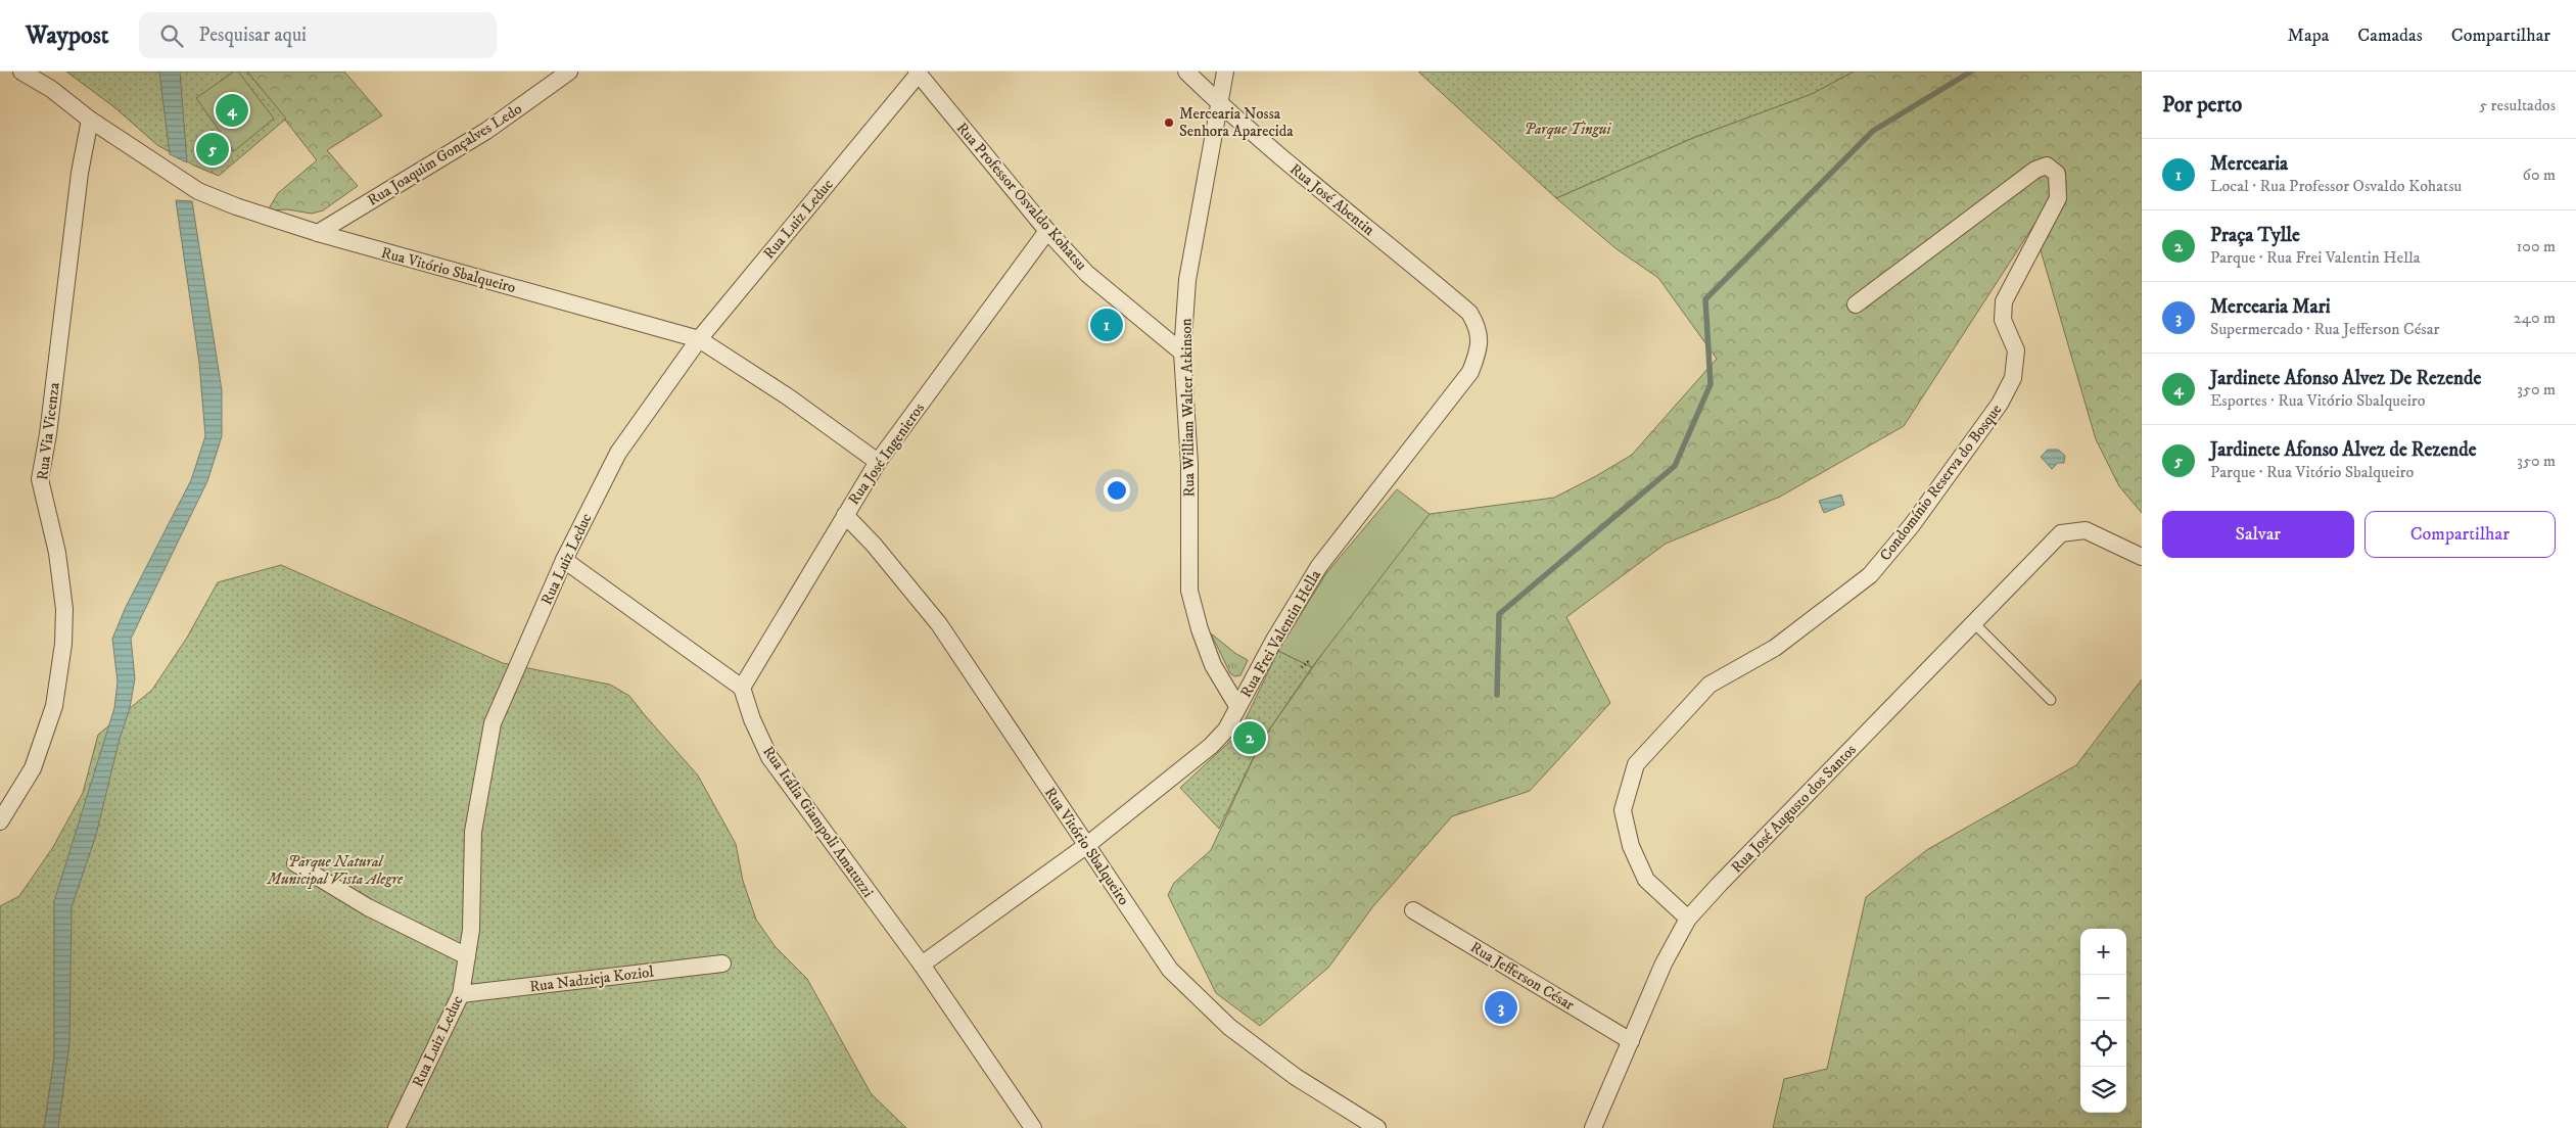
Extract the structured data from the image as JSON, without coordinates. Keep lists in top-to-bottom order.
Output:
{
  "streets": {
    "street": [
      "Rua Joaquim Gonçalves Ledo",
      "Rua Professor Osvaldo Kohatsu",
      "Rua José Abentin",
      "Rua Luiz Leduc",
      "Rua Vitório Sbalqueiro",
      "Rua William Walter Atkinson",
      "Rua Via Vicenza",
      "Rua José Ingenieros",
      "Condomínio Reserva do Bosque",
      "Rua Frei Valentin Hella",
      "Rua José Augusto dos Santos",
      "Rua Itália Giampoli Amatuzzi",
      "Rua Jefferson César",
      "Rua Nadzieja Koziol"
    ]
  },
  "crossings": [
    ["Rua Joaquim Gonçalves Ledo", "Rua Vitório Sbalqueiro"],
    ["Rua Professor Osvaldo Kohatsu", "Rua Luiz Leduc"],
    ["Rua Professor Osvaldo Kohatsu", "Rua William Walter Atkinson"],
    ["Rua Professor Osvaldo Kohatsu", "Rua José Ingenieros"],
    ["Rua José Abentin", "Rua William Walter Atkinson"],
    ["Rua José Abentin", "Rua Frei Valentin Hella"],
    ["Rua Luiz Leduc", "Rua Vitório Sbalqueiro"],
    ["Rua Luiz Leduc", "Rua Nadzieja Koziol"],
    ["Rua Vitório Sbalqueiro", "Rua Via Vicenza"],
    ["Rua Vitório Sbalqueiro", "Rua José Ingenieros"],
    ["Rua Vitório Sbalqueiro", "Rua Frei Valentin Hella"],
    ["Rua William Walter Atkinson", "Rua Frei Valentin Hella"],
    ["Rua José Ingenieros", "Rua Itália Giampoli Amatuzzi"],
    ["Condomínio Reserva do Bosque", "Rua José Augusto dos Santos"],
    ["Rua Frei Valentin Hella", "Rua Itália Giampoli Amatuzzi"],
    ["Rua José Augusto dos Santos", "Rua Jefferson César"]
  ],
  "parks": ["Parque Tingui", "Parque Natural Municipal Vista Alegre"],
  "places": ["Mercearia Nossa Senhora Aparecida"],
  "page": {
    "header": "Waypost",
    "search": "Pesquisar aqui",
    "nav": ["Mapa", "Camadas", "Compartilhar"],
    "heading": ["Por perto", "5 resultados"],
    "pins": [
      "4",
      "5",
      "1",
      "2",
      "3"
    ],
    "list": [
      {
        "mark": "1",
        "name": "Mercearia",
        "note": "Local · Rua Professor Osvaldo Kohatsu",
        "value": "60 m"
      },
      {
        "mark": "2",
        "name": "Praça Tylle",
        "note": "Parque · Rua Frei Valentin Hella",
        "value": "100 m"
      },
      {
        "mark": "3",
        "name": "Mercearia Mari",
        "note": "Supermercado · Rua Jefferson César",
        "value": "240 m"
      },
      {
        "mark": "4",
        "name": "Jardinete Afonso Alvez De Rezende",
        "note": "Esportes · Rua Vitório Sbalqueiro",
        "value": "350 m"
      },
      {
        "mark": "5",
        "name": "Jardinete Afonso Alvez de Rezende",
        "note": "Parque · Rua Vitório Sbalqueiro",
        "value": "350 m"
      }
    ],
    "buttons": ["Salvar", "Compartilhar"],
    "map_buttons": ["+", "−"]
  }
}
